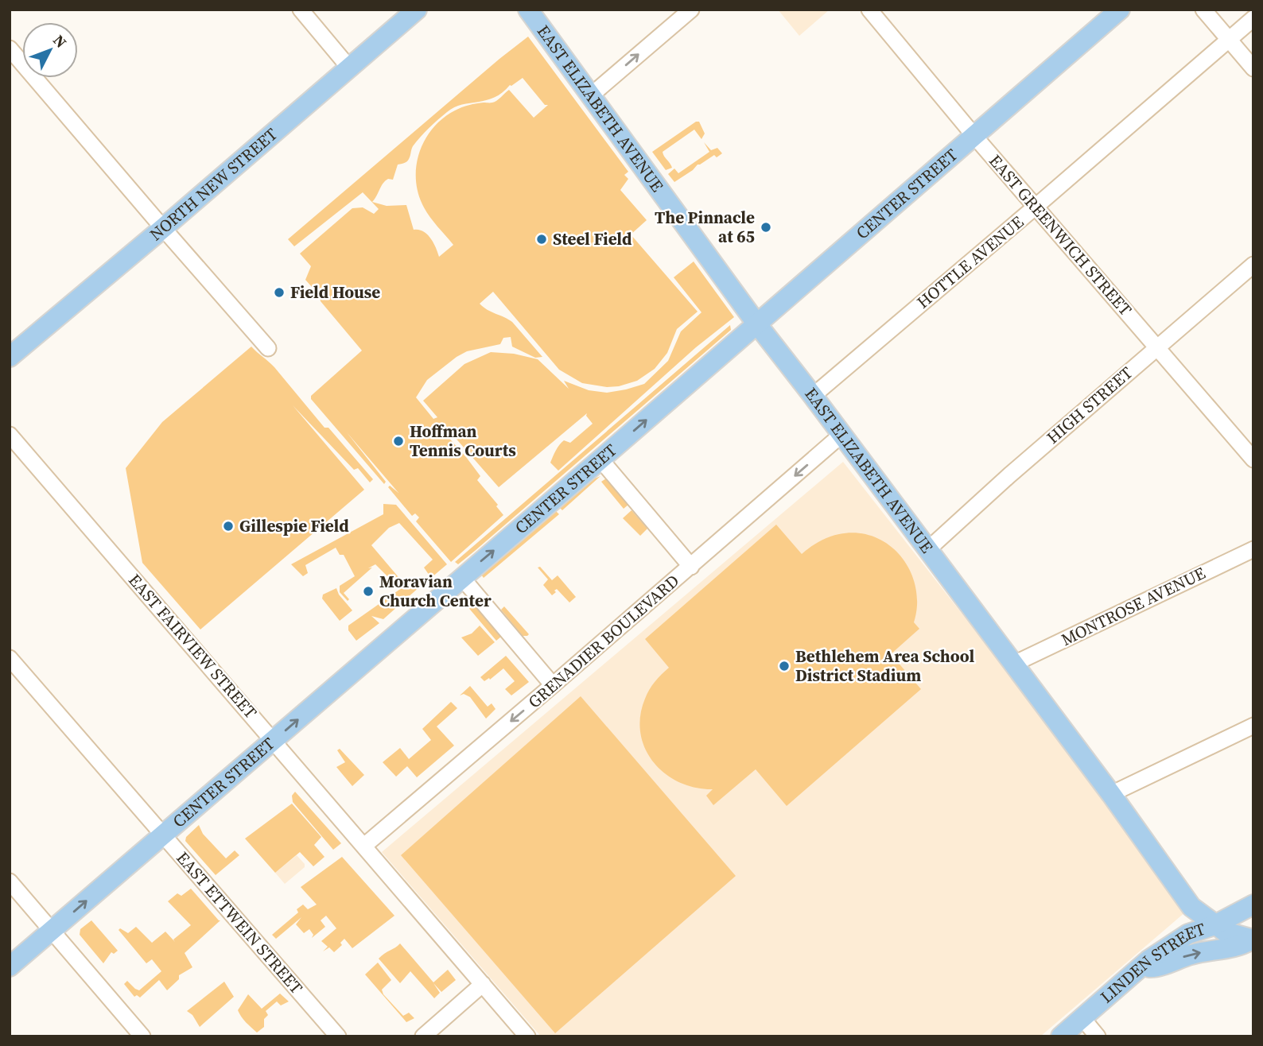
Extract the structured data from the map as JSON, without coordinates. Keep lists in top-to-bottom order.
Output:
{
  "streets": {
    "main road": [
      "EAST ELIZABETH AVENUE",
      "NORTH NEW STREET",
      "CENTER STREET",
      "LINDEN STREET"
    ],
    "street": [
      "EAST GREENWICH STREET",
      "HOTTLE AVENUE",
      "HIGH STREET",
      "MONTROSE AVENUE",
      "GRENADIER BOULEVARD",
      "EAST FAIRVIEW STREET",
      "EAST ETTWEIN STREET"
    ]
  },
  "crossings": [
    ["EAST ELIZABETH AVENUE", "CENTER STREET"],
    ["EAST ELIZABETH AVENUE", "HOTTLE AVENUE"],
    ["EAST ELIZABETH AVENUE", "HIGH STREET"],
    ["EAST ELIZABETH AVENUE", "MONTROSE AVENUE"],
    ["EAST ELIZABETH AVENUE", "GRENADIER BOULEVARD"],
    ["EAST ELIZABETH AVENUE", "LINDEN STREET"],
    ["CENTER STREET", "EAST GREENWICH STREET"],
    ["CENTER STREET", "EAST FAIRVIEW STREET"],
    ["CENTER STREET", "EAST ETTWEIN STREET"],
    ["EAST GREENWICH STREET", "HOTTLE AVENUE"],
    ["EAST GREENWICH STREET", "HIGH STREET"],
    ["GRENADIER BOULEVARD", "EAST FAIRVIEW STREET"]
  ],
  "one_way": ["CENTER STREET", "GRENADIER BOULEVARD"],
  "places": [
    "The Pinnacle at 65",
    "Steel Field",
    "Field House",
    "Hoffman Tennis Courts",
    "Gillespie Field",
    "Moravian Church Center",
    "Bethlehem Area School District Stadium"
  ],
  "north": "top right"
}
